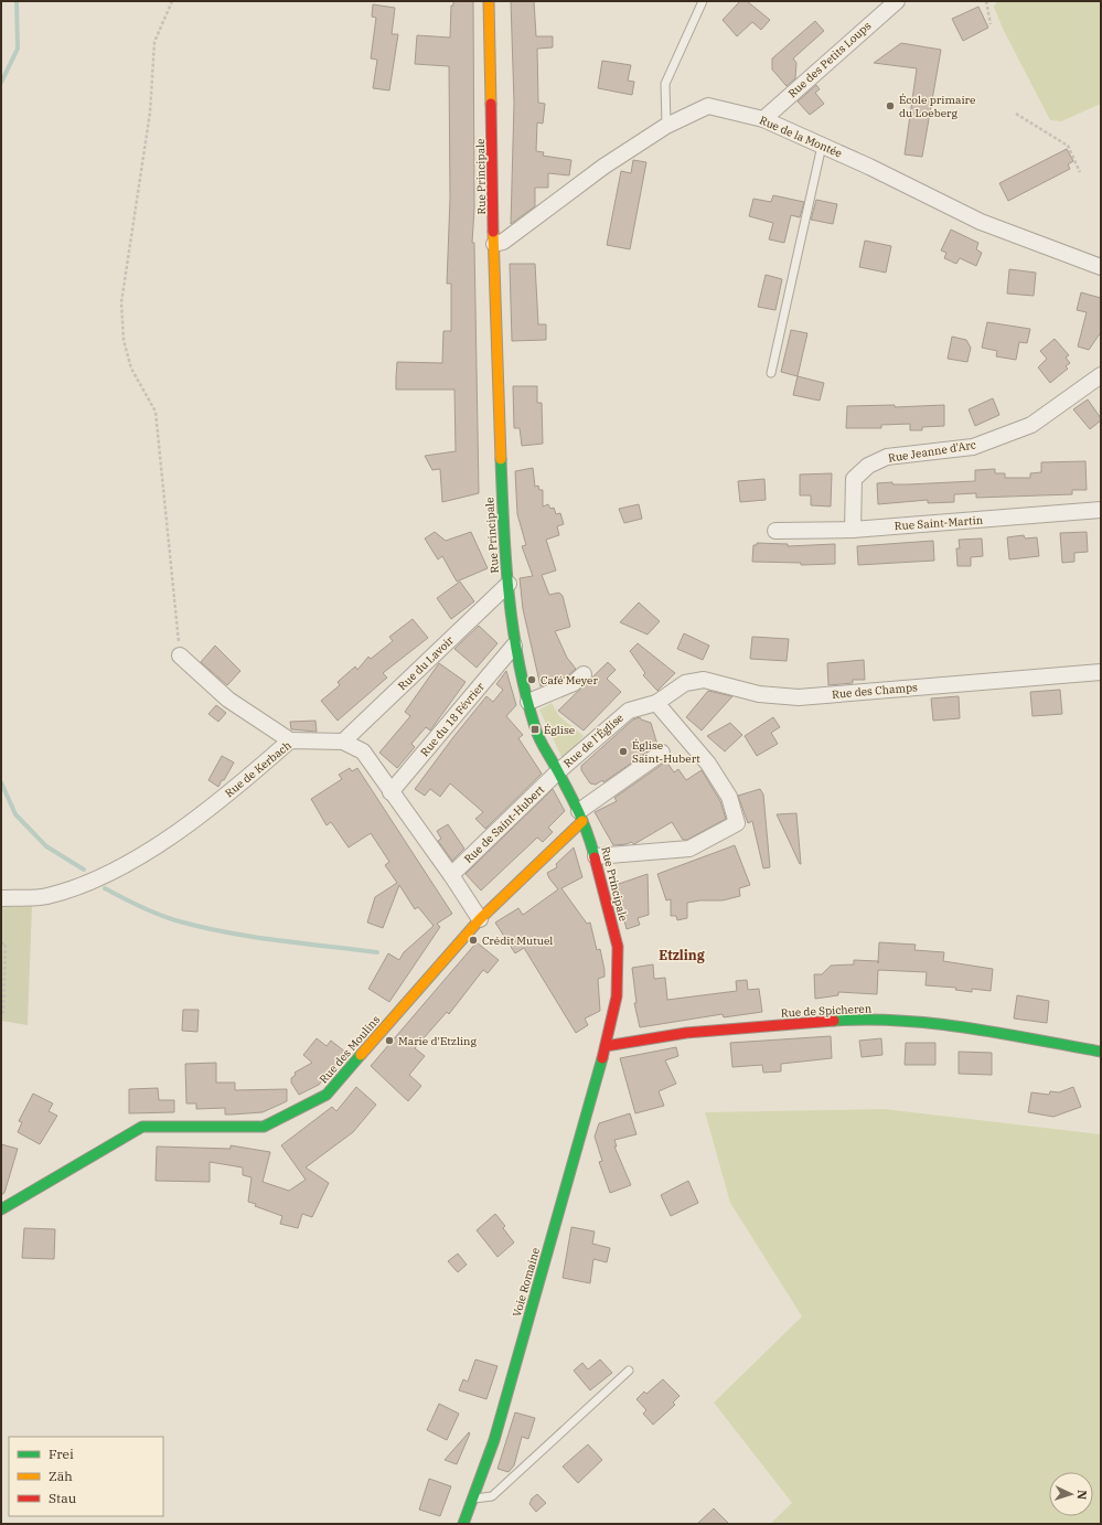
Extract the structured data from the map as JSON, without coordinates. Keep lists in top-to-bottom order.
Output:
{
  "streets": {
    "street": [
      "Rue des Petits Loups",
      "Rue de la Montée",
      "Rue Principale",
      "Rue Jeanne d'Arc",
      "Rue Saint-Martin",
      "Rue du Lavoir",
      "Rue des Champs",
      "Rue du 18 Février",
      "Rue de l'Église",
      "Rue de Kerbach",
      "Rue de Saint-Hubert",
      "Rue de Spicheren",
      "Rue des Moulins",
      "Voie Romaine"
    ]
  },
  "crossings": [
    ["Rue des Petits Loups", "Rue de la Montée"],
    ["Rue de la Montée", "Rue Principale"],
    ["Rue Principale", "Rue du Lavoir"],
    ["Rue Principale", "Rue du 18 Février"],
    ["Rue Principale", "Rue de l'Église"],
    ["Rue Principale", "Rue de Saint-Hubert"],
    ["Rue Principale", "Rue de Spicheren"],
    ["Rue Principale", "Rue des Moulins"],
    ["Rue Principale", "Voie Romaine"],
    ["Rue Jeanne d'Arc", "Rue Saint-Martin"],
    ["Rue du Lavoir", "Rue de Kerbach"],
    ["Rue des Champs", "Rue de l'Église"],
    ["Rue du 18 Février", "Rue de Kerbach"],
    ["Rue de l'Église", "Rue de Saint-Hubert"],
    ["Rue de Kerbach", "Rue de Saint-Hubert"],
    ["Rue de Kerbach", "Rue des Moulins"],
    ["Rue de Spicheren", "Voie Romaine"]
  ],
  "districts": ["Etzling"],
  "places": {
    "other": [
      "École primaire du Loeberg",
      "Café Meyer",
      "Église Saint-Hubert",
      "Crédit Mutuel",
      "Marie d'Etzling"
    ],
    "transit": ["Église"]
  },
  "legend": ["Frei", "Zäh", "Stau"],
  "north": "right"
}
